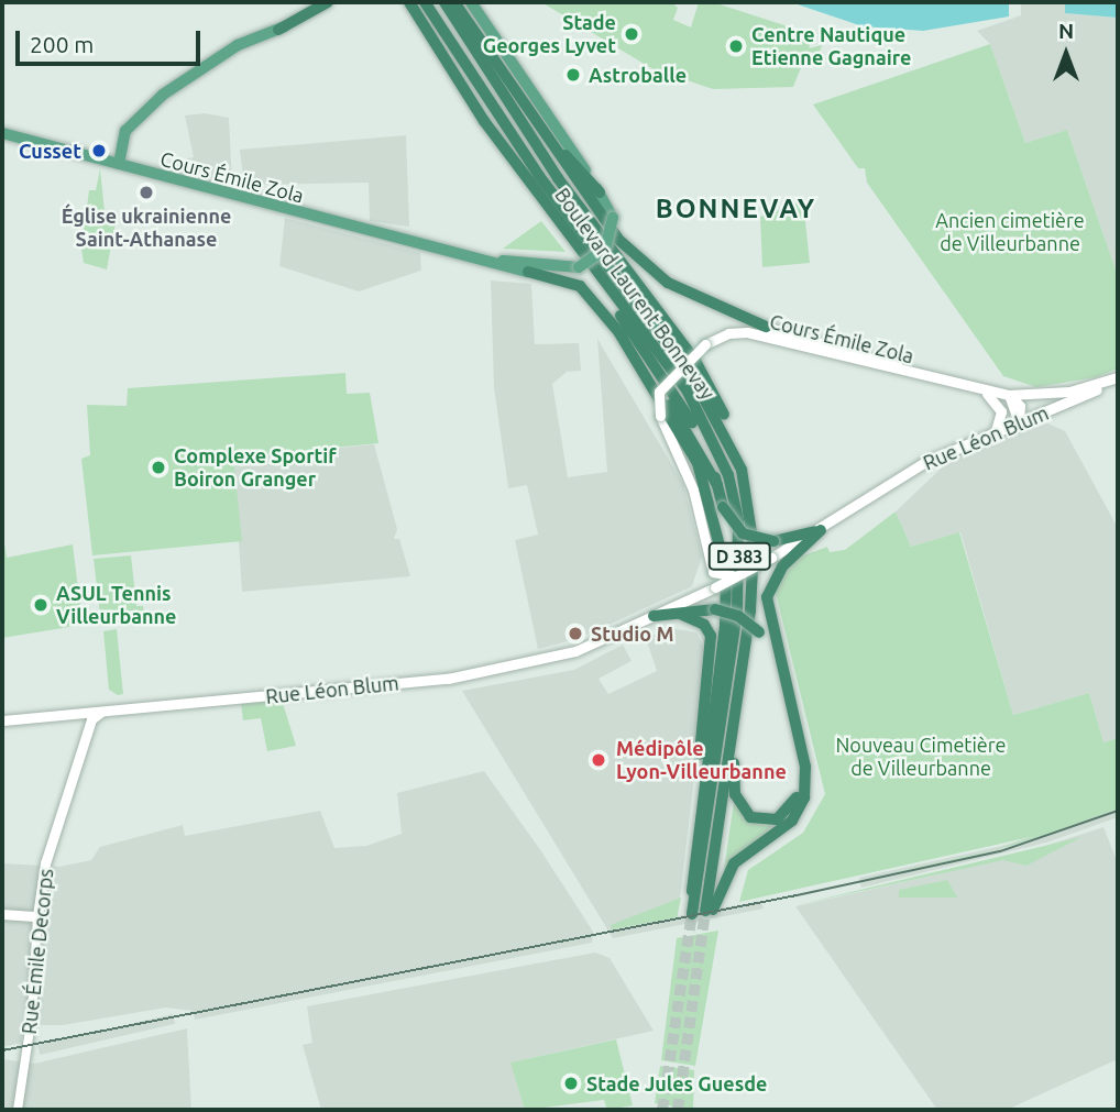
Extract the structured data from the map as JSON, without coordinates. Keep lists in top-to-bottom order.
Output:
{
  "streets": {
    "highway": ["Boulevard Laurent Bonnevay", "D 383"],
    "main road": ["Cours Émile Zola", "Rue Léon Blum", "Rue Émile Decorps"]
  },
  "crossings": [
    ["Cours Émile Zola", "Boulevard Laurent Bonnevay"],
    ["Cours Émile Zola", "Rue Léon Blum"],
    ["Boulevard Laurent Bonnevay", "Rue Léon Blum"],
    ["Rue Léon Blum", "Rue Émile Decorps"]
  ],
  "districts": ["BONNEVAY"],
  "parks": ["Ancien cimetière de Villeurbanne", "Nouveau Cimetière de Villeurbanne"],
  "places": [
    "Stade Georges Lyvet",
    "Centre Nautique Etienne Gagnaire",
    "Astroballe",
    "Cusset",
    "Église ukrainienne Saint-Athanase",
    "Complexe Sportif Boiron Granger",
    "ASUL Tennis Villeurbanne",
    "Studio M",
    "Médipôle Lyon-Villeurbanne",
    "Stade Jules Guesde"
  ],
  "scale_bar": "200 m",
  "north": "top"
}
